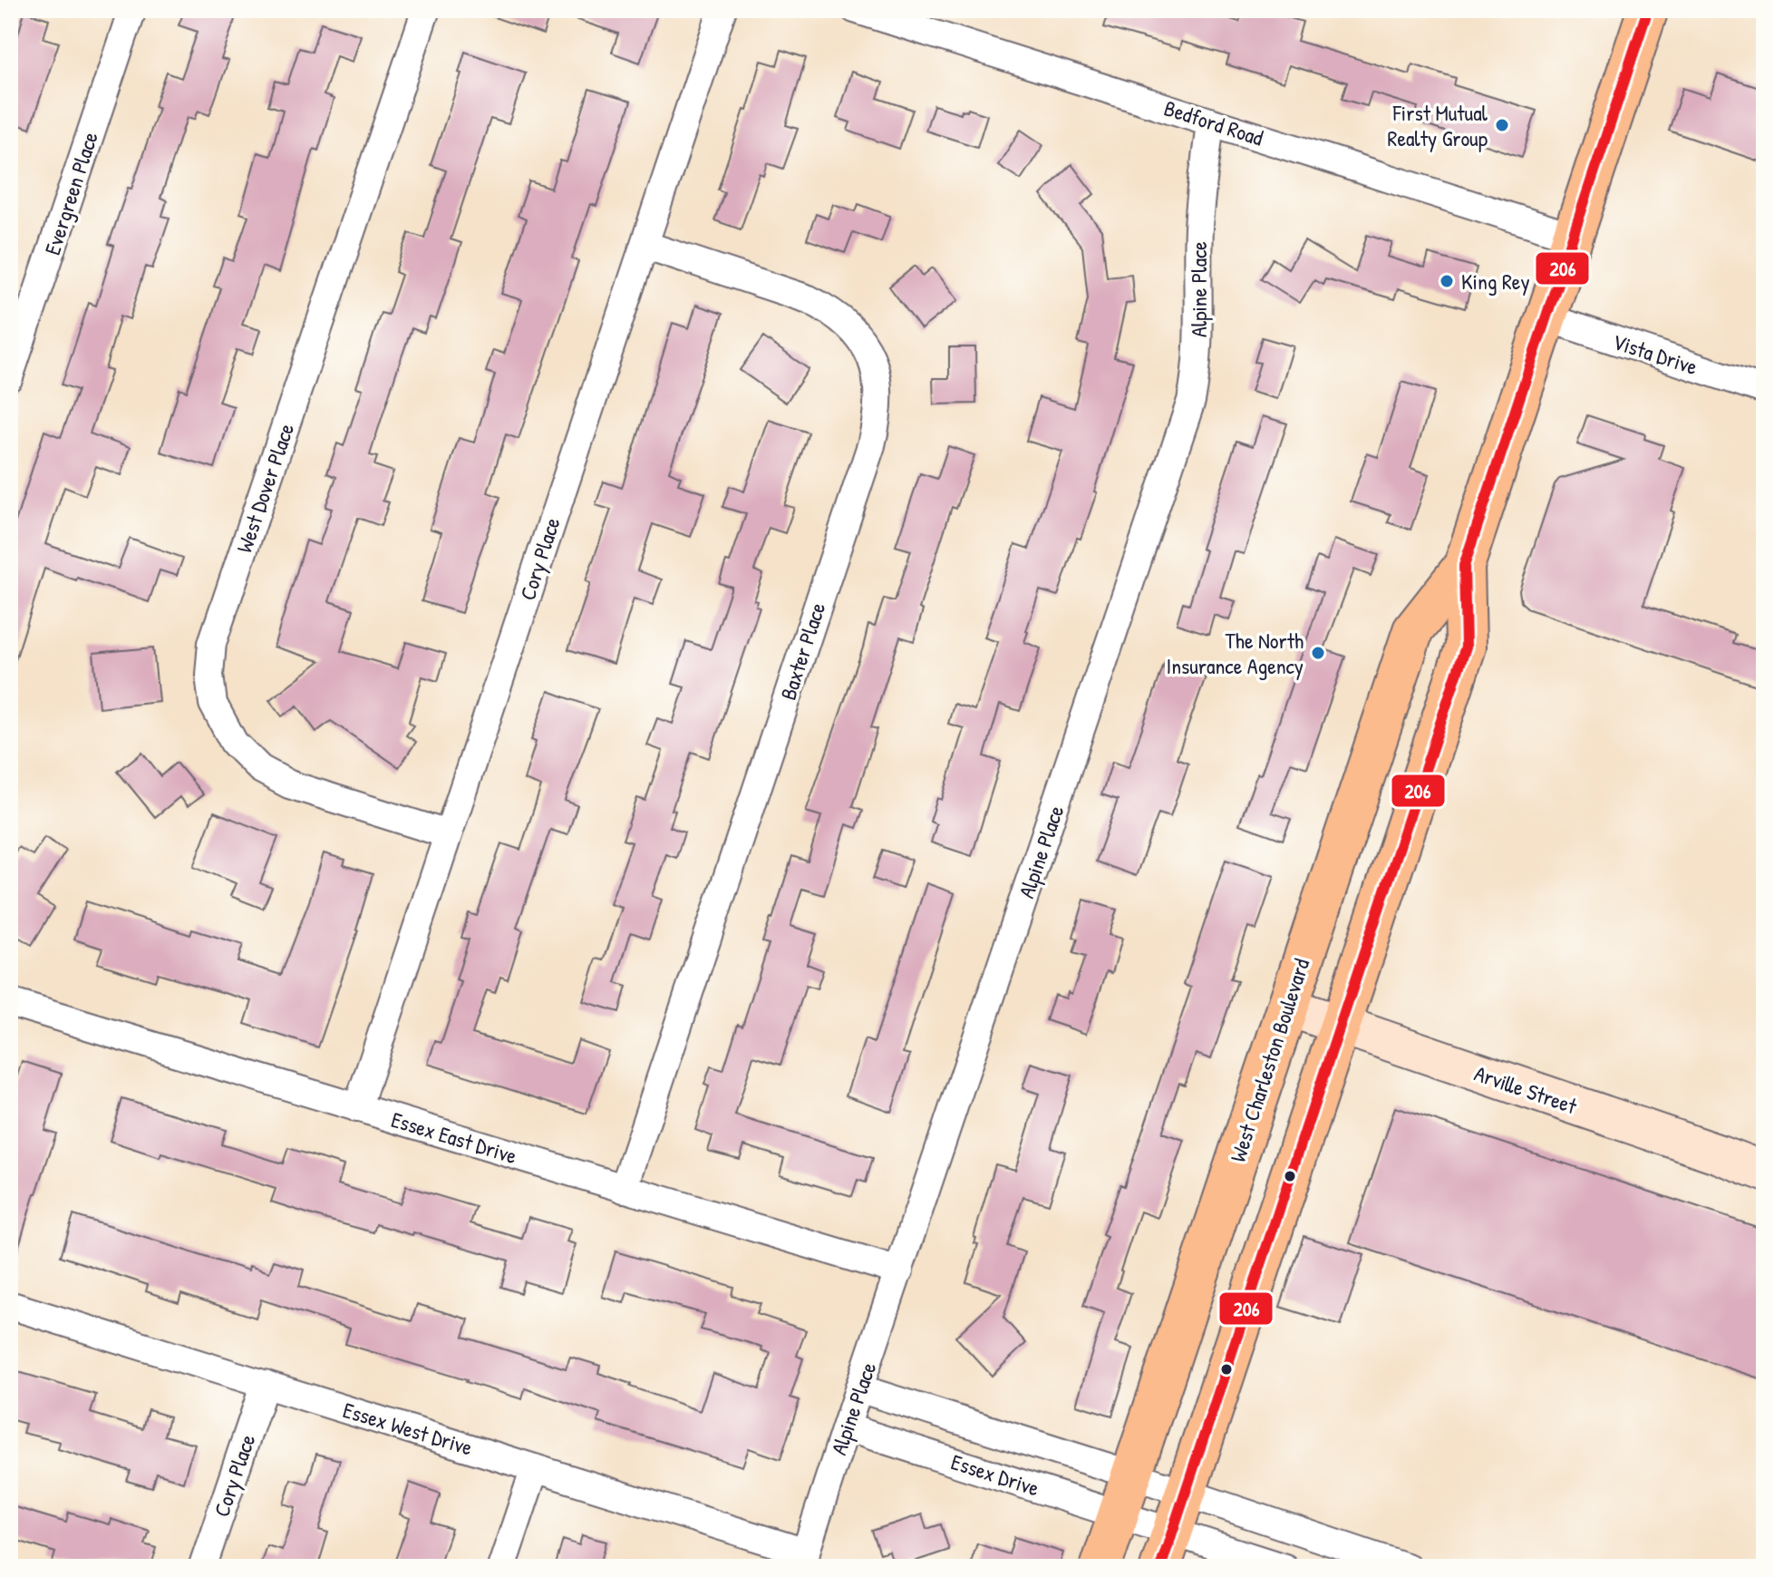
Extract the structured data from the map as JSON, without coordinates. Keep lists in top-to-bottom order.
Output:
{
  "streets": {
    "main road": ["West Charleston Boulevard"],
    "street": [
      "Bedford Road",
      "Evergreen Place",
      "Alpine Place",
      "Vista Drive",
      "West Dover Place",
      "Cory Place",
      "Baxter Place",
      "Arville Street",
      "Essex East Drive",
      "Essex West Drive",
      "Essex Drive"
    ]
  },
  "crossings": [
    ["Bedford Road", "Alpine Place"],
    ["Bedford Road", "West Charleston Boulevard"],
    ["Alpine Place", "Essex East Drive"],
    ["Alpine Place", "Essex West Drive"],
    ["Alpine Place", "Essex Drive"],
    ["Vista Drive", "West Charleston Boulevard"],
    ["West Dover Place", "Cory Place"],
    ["Cory Place", "Baxter Place"],
    ["Cory Place", "Essex East Drive"],
    ["Cory Place", "Essex West Drive"],
    ["Baxter Place", "Essex East Drive"],
    ["West Charleston Boulevard", "Arville Street"],
    ["West Charleston Boulevard", "Essex Drive"]
  ],
  "places": ["First Mutual Realty Group", "King Rey", "The North Insurance Agency"],
  "lines": ["transit line 206"]
}
